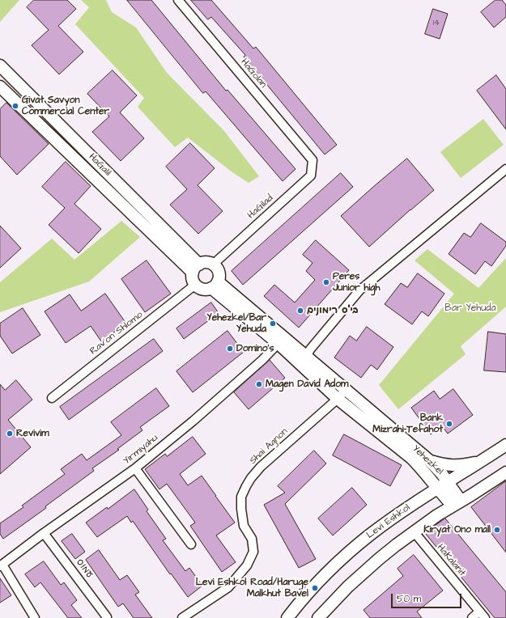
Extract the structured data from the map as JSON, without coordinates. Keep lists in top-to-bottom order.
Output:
{
  "streets": {
    "street": [
      "HaGolan",
      "HaGalil",
      "HaGilad",
      "Rav'on Shlomo",
      "Shai Agnon",
      "Yirmiyahu",
      "Yehezkel",
      "Levi Eshkol",
      "HaKalanit",
      "עמוס"
    ]
  },
  "crossings": [
    ["HaGolan", "HaGilad"],
    ["HaGalil", "HaGilad"],
    ["HaGalil", "Rav'on Shlomo"],
    ["HaGilad", "Rav'on Shlomo"],
    ["Shai Agnon", "Yehezkel"],
    ["Yirmiyahu", "Yehezkel"],
    ["Yirmiyahu", "עמוס"],
    ["Yehezkel", "Levi Eshkol"]
  ],
  "parks": ["Bar Yehuda"],
  "places": [
    "Givat Savyon Commercial Center",
    "Peres Junior high",
    "בי\"ס רימונים",
    "Yehezkel/Bar Yehuda",
    "Domino's",
    "Magen David Adom",
    "Bank Mizrahi-Tefahot",
    "Revivim",
    "Kiryat Ono mall",
    "Levi Eshkol Road/Haruge Malkhut Bavel"
  ],
  "house_numbers": ["14"],
  "scale_bar": "50 m"
}
